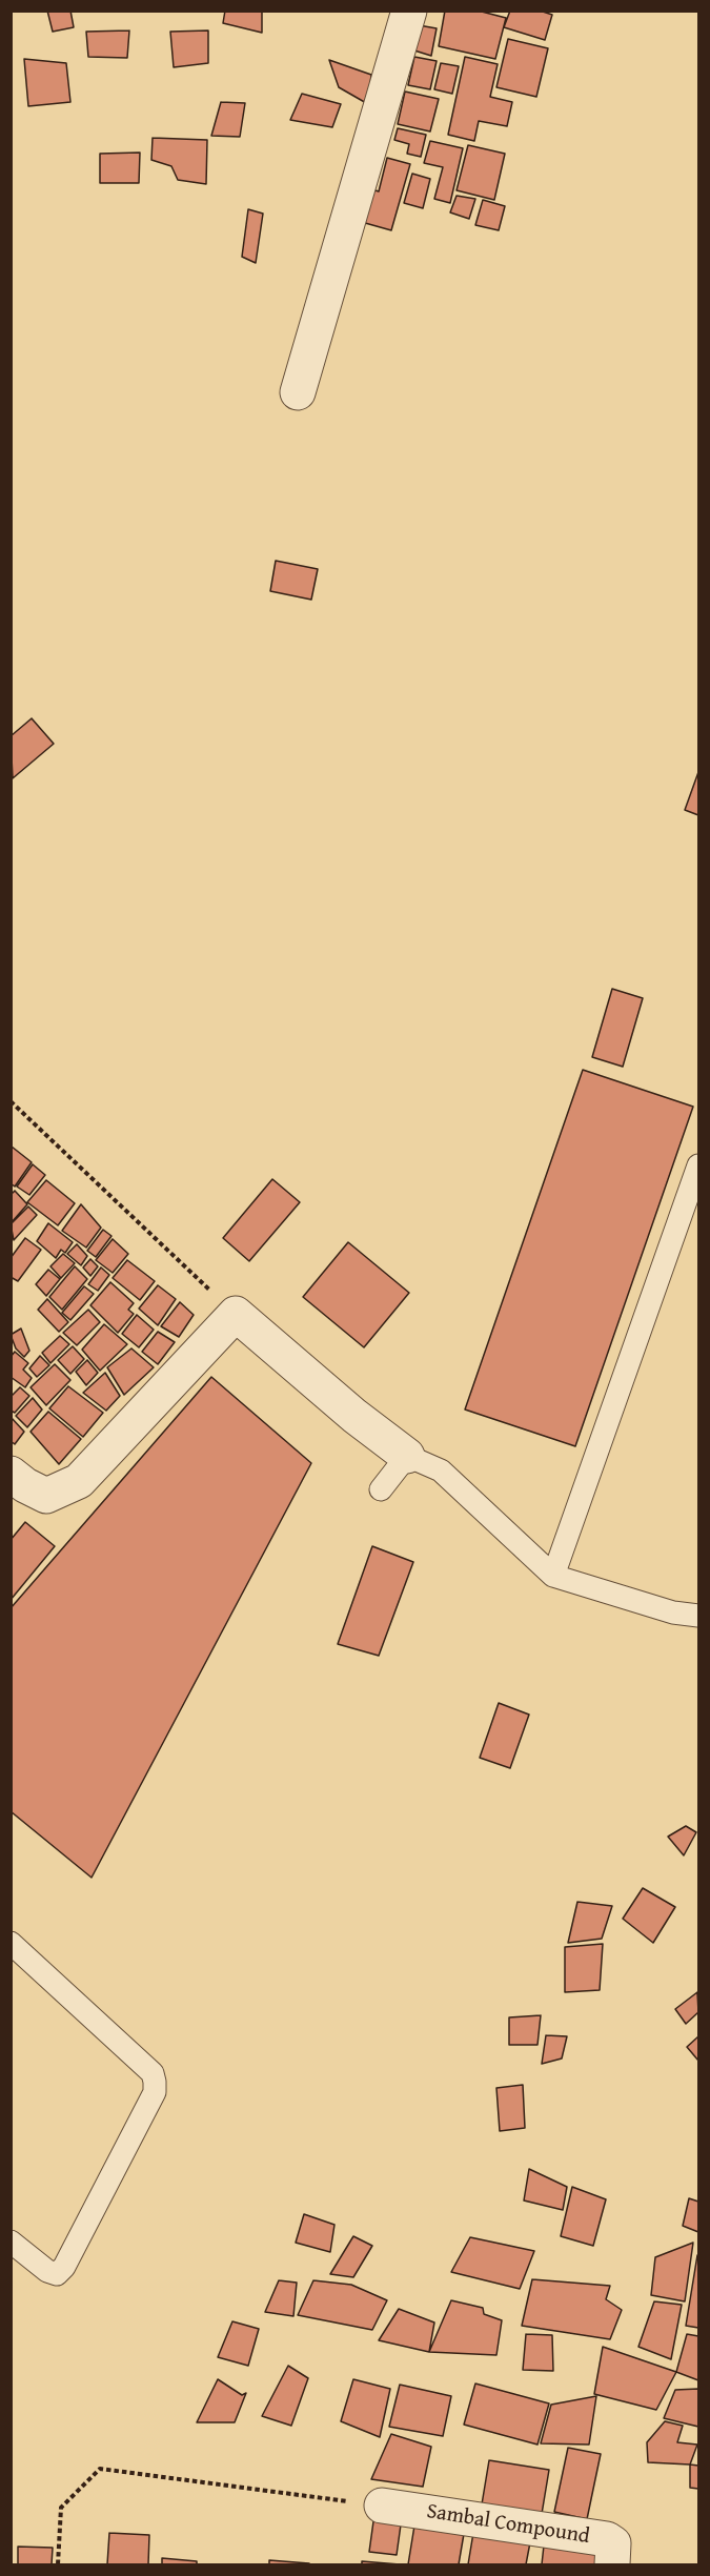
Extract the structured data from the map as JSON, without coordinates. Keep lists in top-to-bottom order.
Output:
{
  "streets": {
    "street": ["Sambal Compound"]
  }
}
